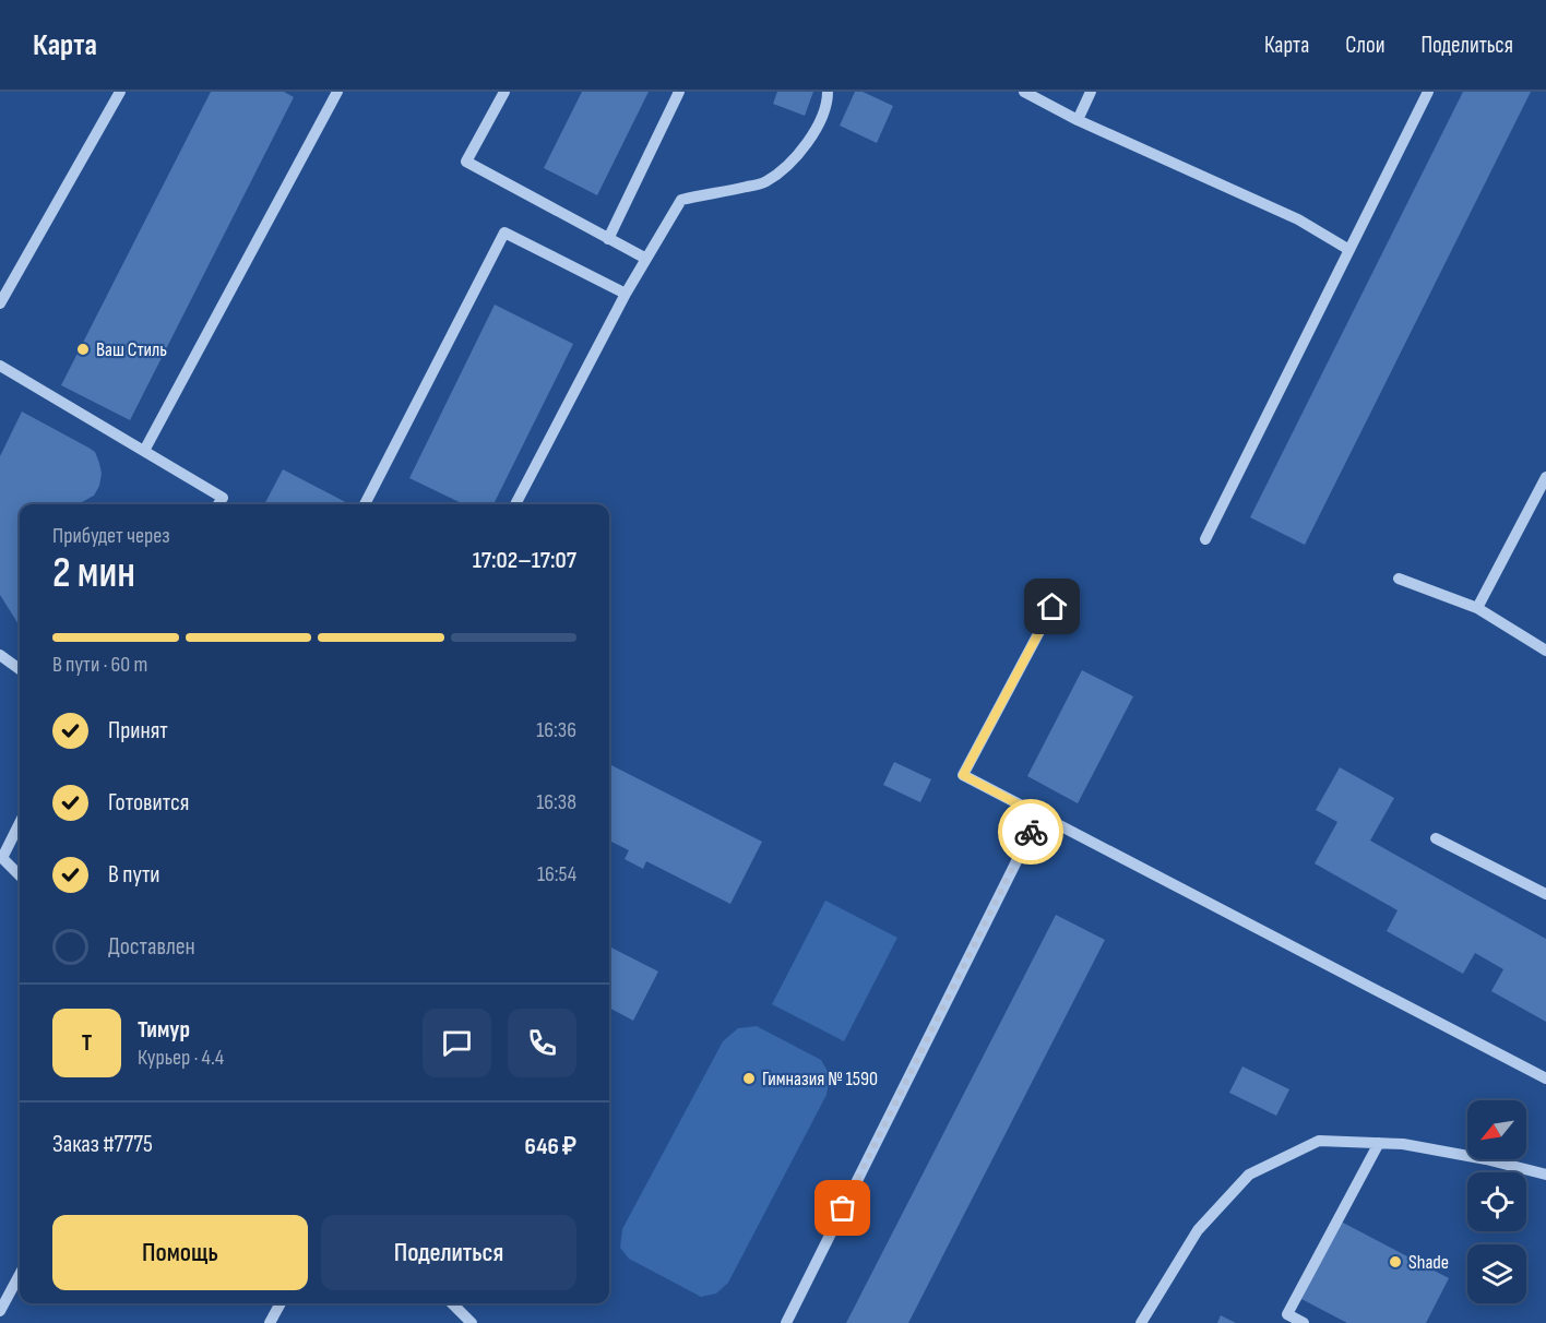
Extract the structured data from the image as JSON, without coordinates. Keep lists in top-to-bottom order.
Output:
{
  "places": ["Ваш Стиль", "Гимназия № 1590", "Shade"],
  "north": "bottom left",
  "page": {
    "header": "Карта",
    "nav": ["Карта", "Слои", "Поделиться"],
    "heading": ["2 мин", "Прибудет через", "17:02–17:07"],
    "panel": [
      "Тимур",
      "Курьер · 4.4",
      "Заказ #7775",
      "646 ₽"
    ],
    "bar": "В пути · 60 m",
    "list": [
      ["Принят", "16:36"],
      ["Готовится", "16:38"],
      ["В пути", "16:54"],
      "Доставлен"
    ],
    "round": "Т",
    "buttons": ["Помощь", "Поделиться"]
  }
}
